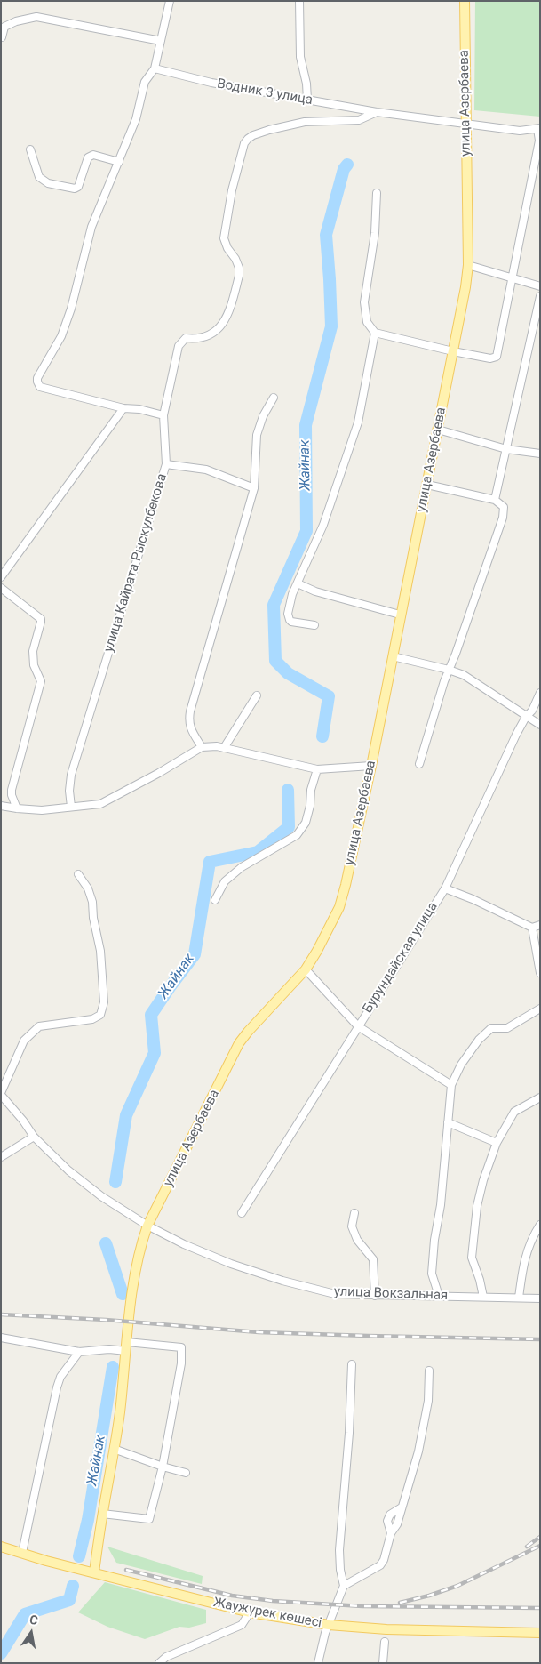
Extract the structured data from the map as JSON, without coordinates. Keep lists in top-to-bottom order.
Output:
{
  "streets": {
    "main road": ["улица Азербаева", "Жаужүрек көшесі"],
    "street": [
      "Водник 3 улица",
      "улица Кайрата Рыскулбекова",
      "Бурундайская улица",
      "улица Вокзальная"
    ]
  },
  "crossings": [
    ["Водник 3 улица", "улица Азербаева"],
    ["улица Азербаева", "улица Вокзальная"],
    ["улица Азербаева", "Жаужүрек көшесі"]
  ],
  "water": ["Жайнак"],
  "north": "top"
}
